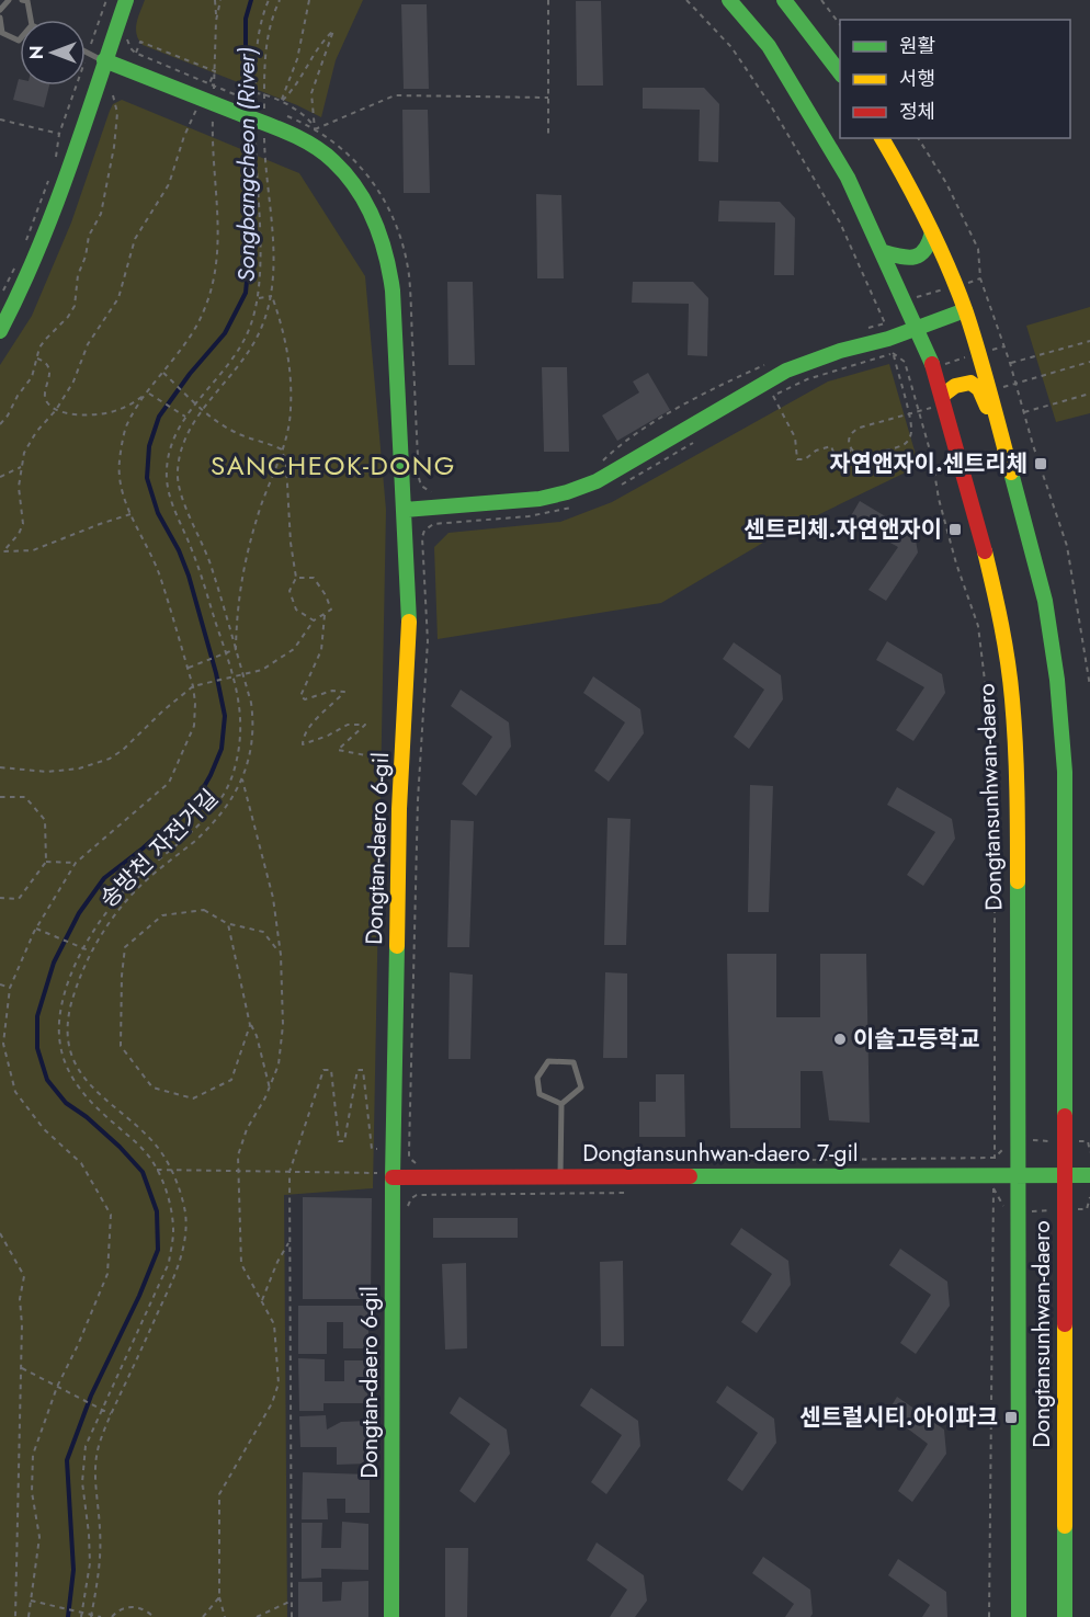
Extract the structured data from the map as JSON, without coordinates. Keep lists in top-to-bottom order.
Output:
{
  "streets": {
    "main road": ["Dongtansunhwan-daero", "Dongtan-daero 6-gil", "Dongtansunhwan-daero 7-gil"],
    "path": ["송방천 자전거길"]
  },
  "crossings": [
    ["Dongtansunhwan-daero", "Dongtansunhwan-daero 7-gil"],
    ["송방천 자전거길", "Dongtan-daero 6-gil"],
    ["Dongtan-daero 6-gil", "Dongtansunhwan-daero 7-gil"]
  ],
  "districts": ["SANCHEOK-DONG"],
  "water": ["Songbangcheon (River)"],
  "places": {
    "transit": ["자연앤자이.센트리체", "센트리체.자연앤자이", "센트럴시티.아이파크"],
    "other": ["이솔고등학교"]
  },
  "legend": ["원활", "서행", "정체"],
  "north": "left"
}
